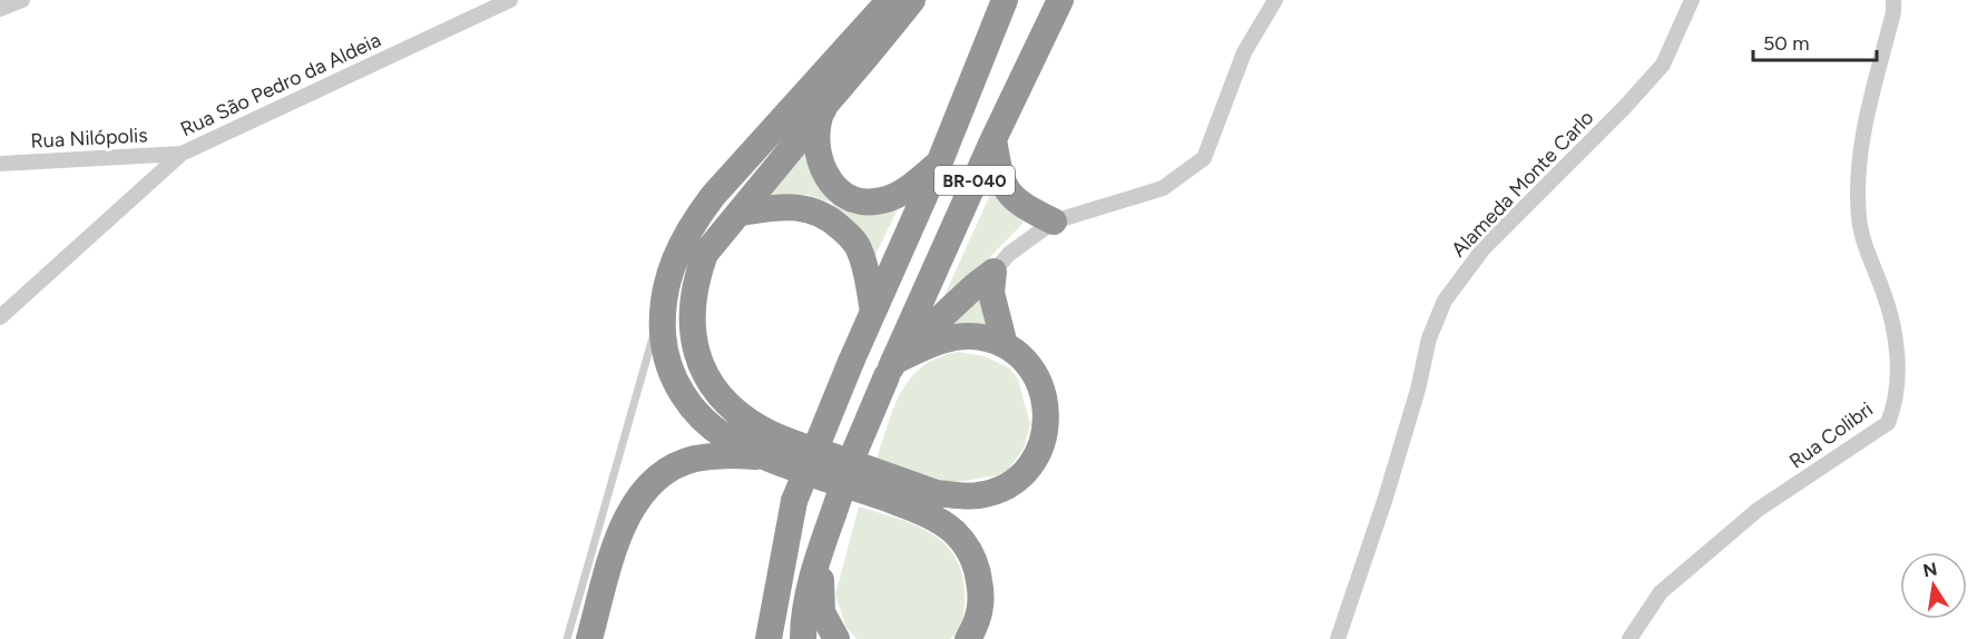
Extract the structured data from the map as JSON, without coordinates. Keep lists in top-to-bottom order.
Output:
{
  "streets": {
    "highway": ["BR-040"],
    "street": [
      "Rua São Pedro da Aldeia",
      "Rua Nilópolis",
      "Alameda Monte Carlo",
      "Rua Colibri"
    ]
  },
  "crossings": [
    ["Rua São Pedro da Aldeia", "Rua Nilópolis"]
  ],
  "scale_bar": "50 m",
  "north": "top"
}
